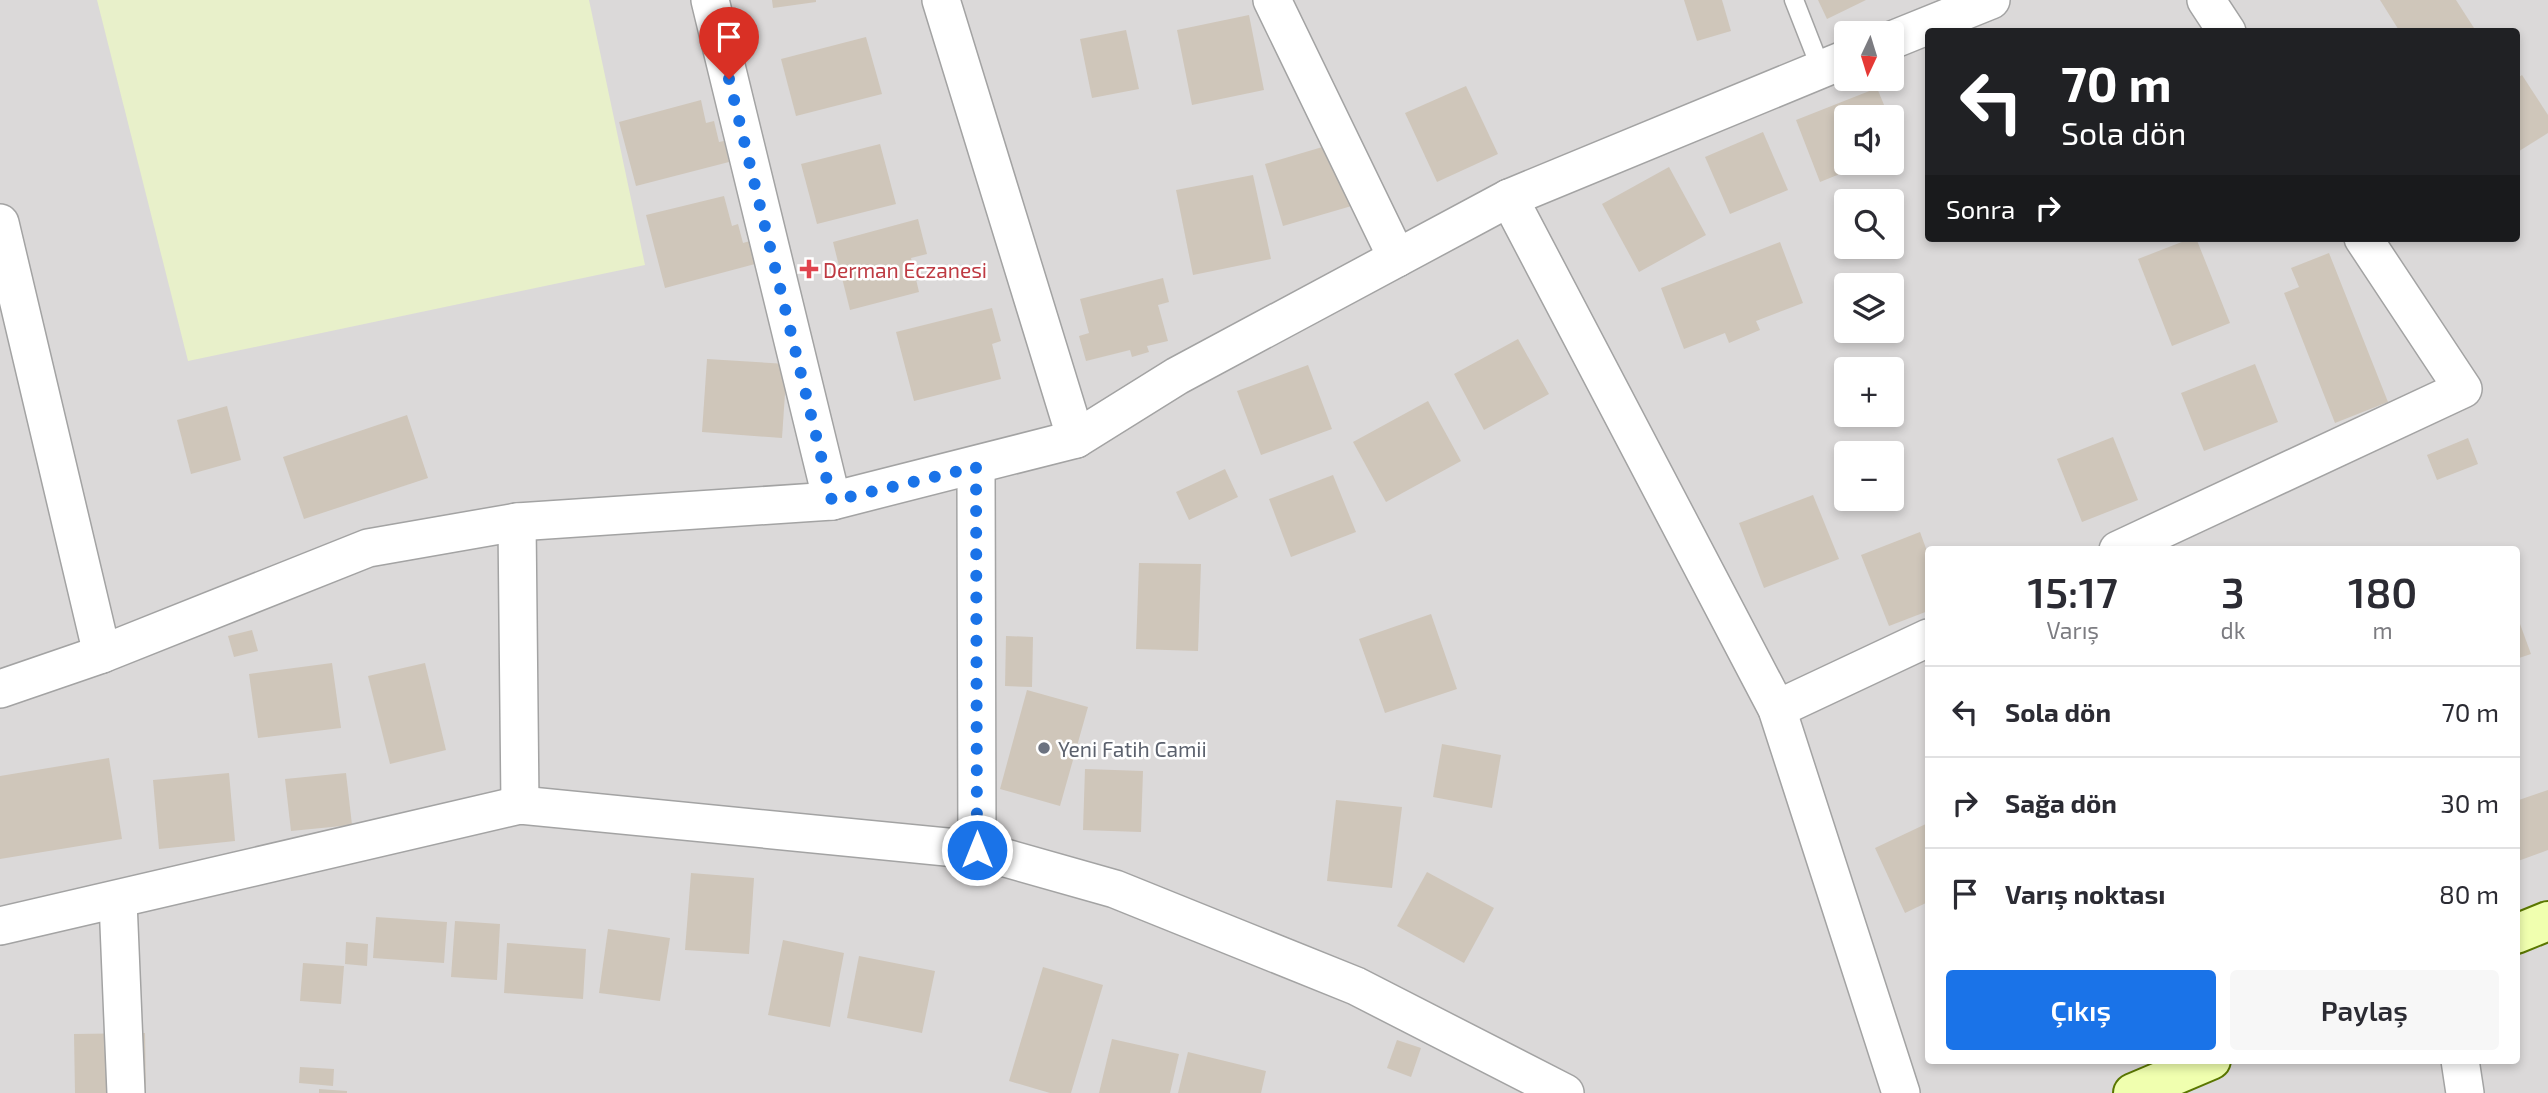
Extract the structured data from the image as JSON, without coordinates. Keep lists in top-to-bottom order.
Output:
{
  "places": {
    "health": ["Derman Eczanesi"],
    "other": ["Yeni Fatih Camii"]
  },
  "north": "bottom",
  "page": {
    "map_buttons": ["+", "−"],
    "turn": ["70 m", "Sola dön"],
    "then": "Sonra",
    "eta": [
      "15:17",
      "Varış",
      "3",
      "dk",
      "180",
      "m"
    ],
    "list": [
      {
        "name": "Sola dön",
        "value": "70 m"
      },
      {
        "name": "Sağa dön",
        "value": "30 m"
      },
      {
        "name": "Varış noktası",
        "value": "80 m"
      }
    ],
    "buttons": ["Çıkış", "Paylaş"]
  }
}
